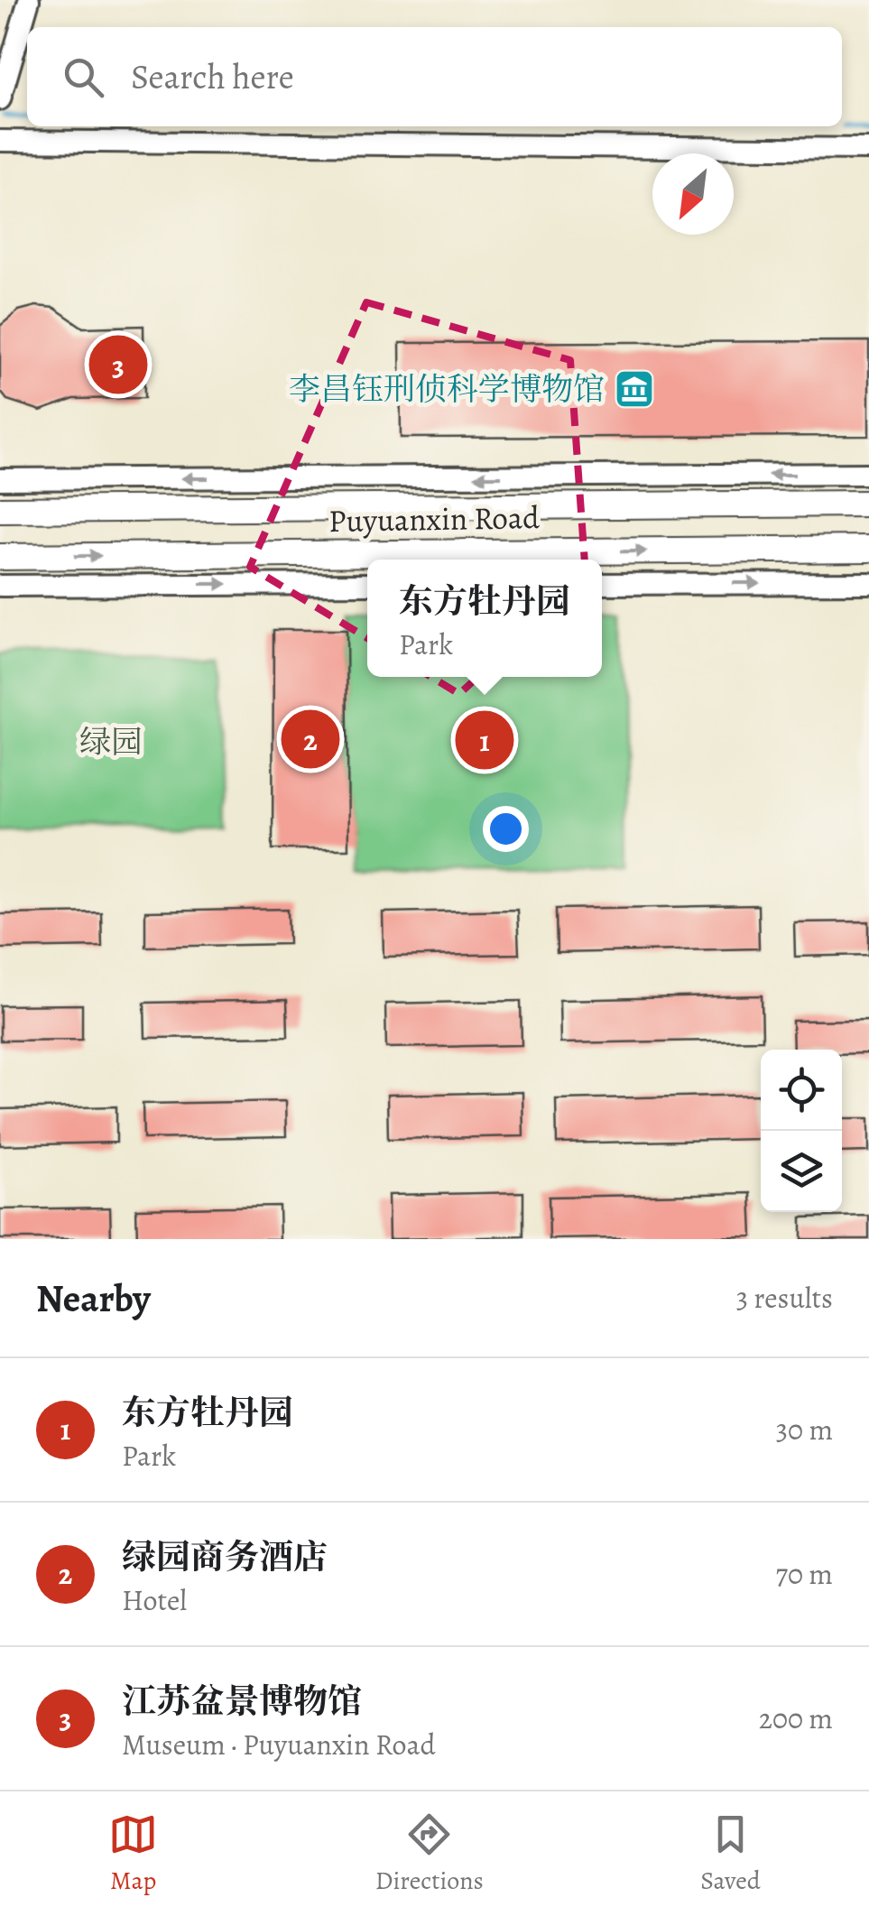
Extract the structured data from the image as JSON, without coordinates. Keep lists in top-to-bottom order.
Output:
{
  "streets": {
    "street": ["Puyuanxin Road"]
  },
  "parks": ["绿园"],
  "places": {
    "museum": ["李昌钰刑侦科学博物馆"]
  },
  "north": "bottom left",
  "page": {
    "search": "Search here",
    "pins": ["3", "2", "1"],
    "popup": ["东方牡丹园", "Park"],
    "heading": ["Nearby", "3 results"],
    "list": [
      {
        "mark": "1",
        "name": "东方牡丹园",
        "note": "Park",
        "value": "30 m"
      },
      {
        "mark": "2",
        "name": "绿园商务酒店",
        "note": "Hotel",
        "value": "70 m"
      },
      {
        "mark": "3",
        "name": "江苏盆景博物馆",
        "note": "Museum · Puyuanxin Road",
        "value": "200 m"
      }
    ],
    "nav": ["Map", "Directions", "Saved"]
  }
}
